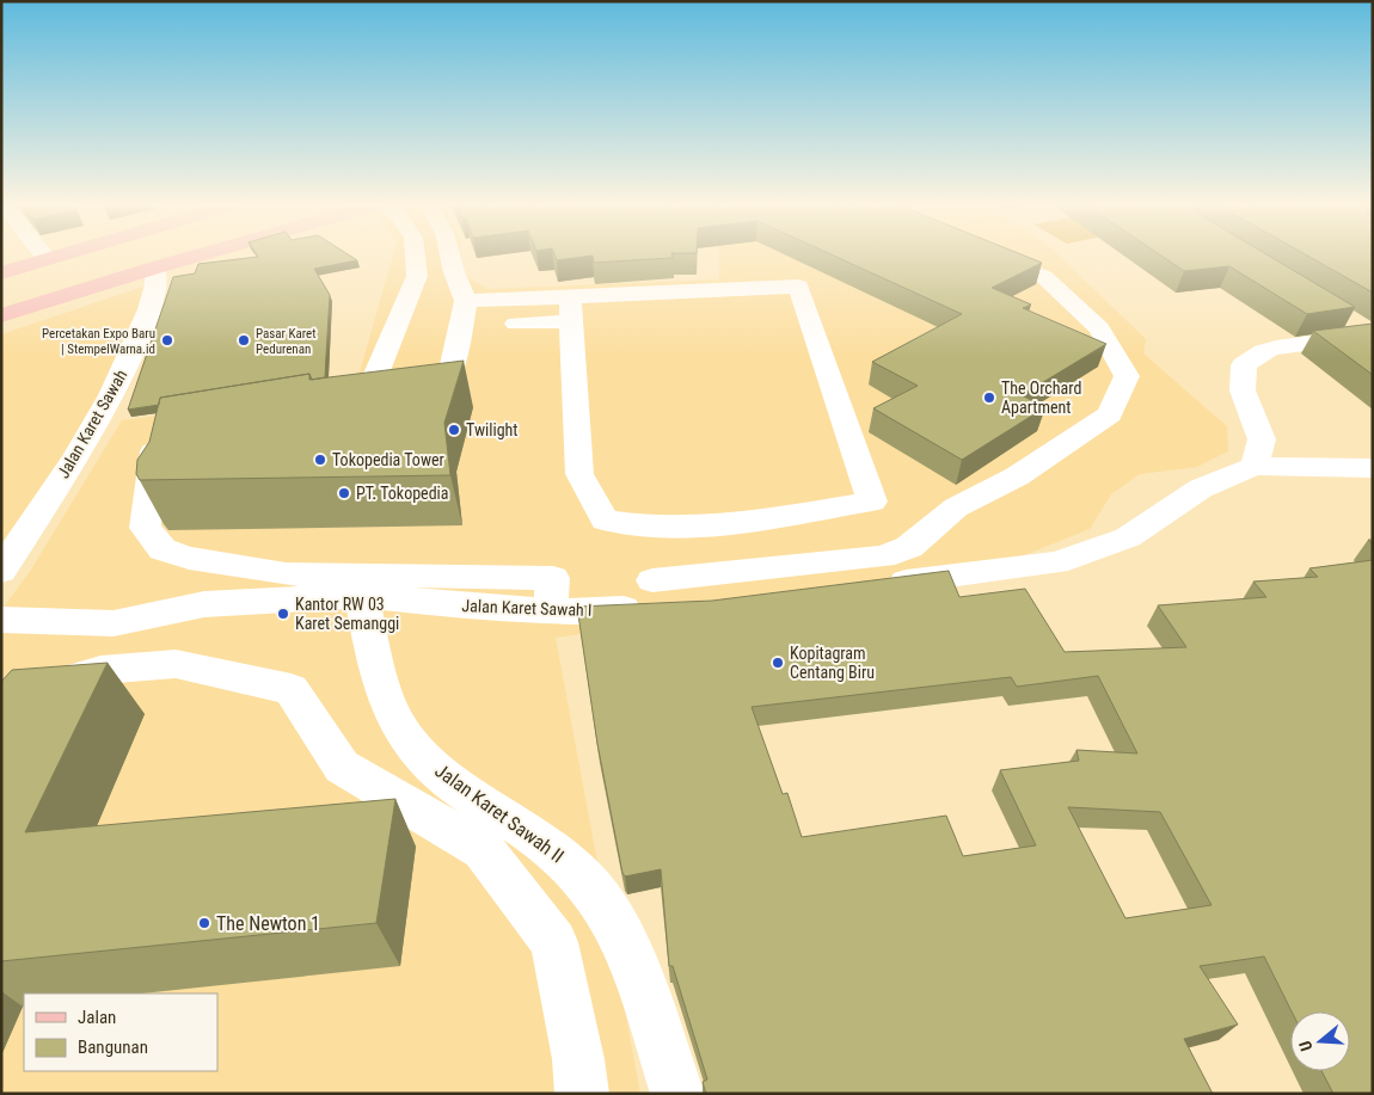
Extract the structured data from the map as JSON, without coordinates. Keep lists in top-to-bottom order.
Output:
{
  "streets": {
    "street": ["Jalan Karet Sawah", "Jalan Karet Sawah I", "Jalan Karet Sawah II"]
  },
  "crossings": [
    ["Jalan Karet Sawah I", "Jalan Karet Sawah II"]
  ],
  "places": [
    "Percetakan Expo Baru | StempelWarna.id",
    "Pasar Karet Pedurenan",
    "The Orchard Apartment",
    "Twilight",
    "Tokopedia Tower",
    "PT. Tokopedia",
    "Kantor RW 03 Karet Semanggi",
    "Kopitagram Centang Biru",
    "The Newton 1"
  ],
  "legend": ["Jalan", "Bangunan"],
  "north": "left"
}
